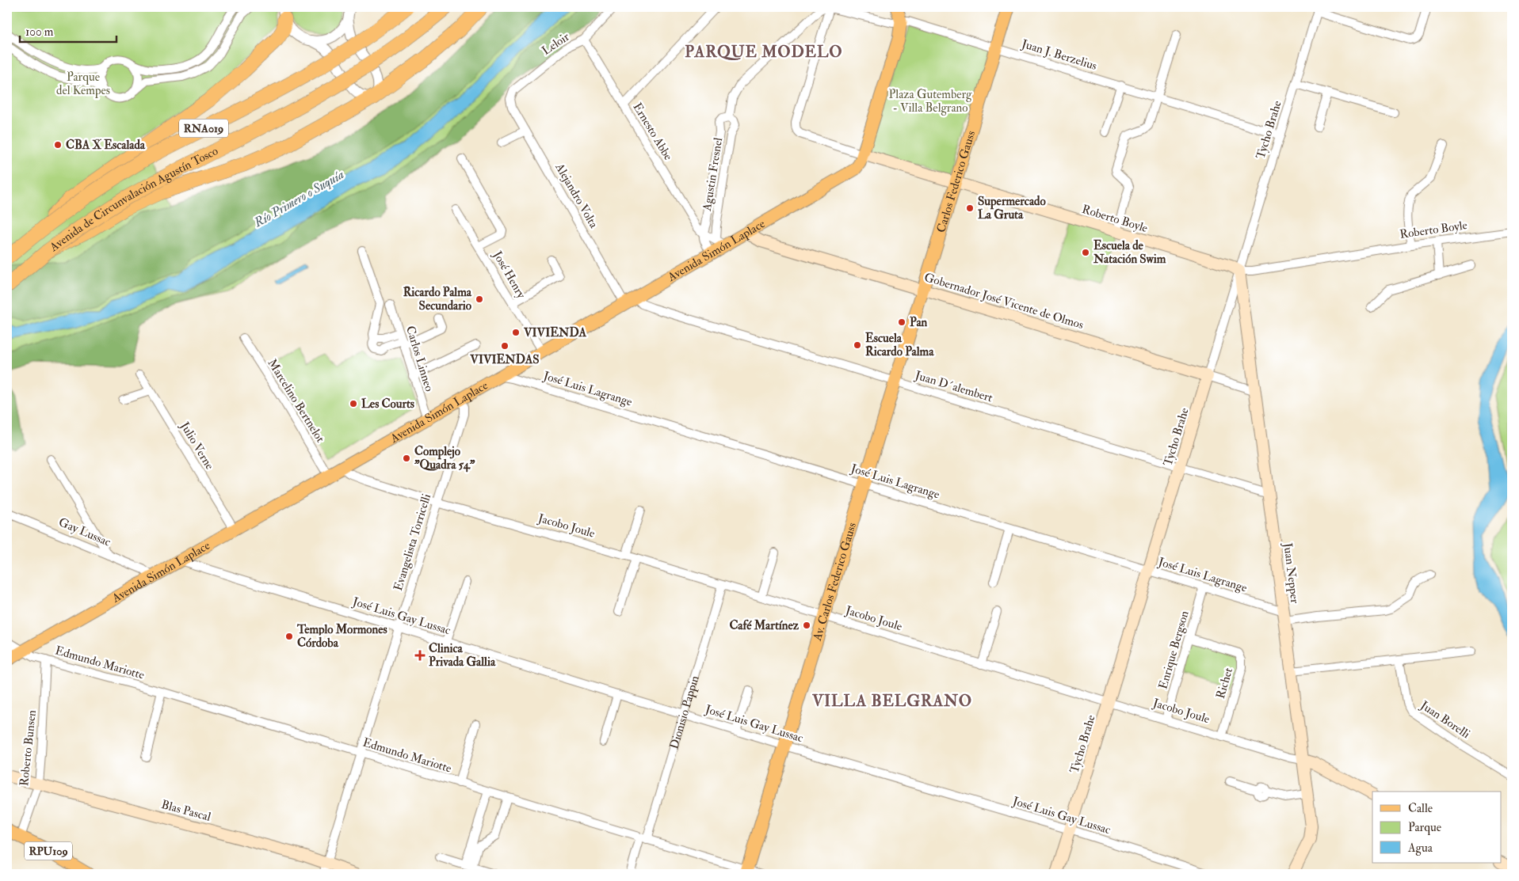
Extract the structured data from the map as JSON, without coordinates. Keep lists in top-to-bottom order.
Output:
{
  "streets": {
    "highway": ["RNA019", "Avenida de Circunvalación Agustín Tosco"],
    "main road": [
      "Tycho Brahe",
      "Carlos Federico Gauss",
      "Roberto Boyle",
      "Avenida Simón Laplace",
      "Gobernador José Vicente de Olmos",
      "Jacobo Joule",
      "Juan Nepper",
      "Av. Carlos Federico Gauss",
      "Blas Pascal",
      "RPU109"
    ],
    "street": [
      "Leloir",
      "Juan J. Berzelius",
      "Ernesto Abbe",
      "Agustin Fresnel",
      "Alejandro Volta",
      "José Henry",
      "Carlos Linneo",
      "Juan D´alembert",
      "José Luis Lagrange",
      "Marcelino Bertnelot",
      "Julio Verne",
      "Gay Lussac",
      "Evangelista Torricelli",
      "José Luis Gay Lussac",
      "Enrique Bergson",
      "Edmundo Mariotte",
      "Richet",
      "Dionisio Pappin",
      "Juan Borelli",
      "Roberto Bunsen"
    ]
  },
  "crossings": [
    ["Leloir", "Ernesto Abbe"],
    ["Leloir", "Alejandro Volta"],
    ["Juan J. Berzelius", "Tycho Brahe"],
    ["Juan J. Berzelius", "Agustin Fresnel"],
    ["Juan J. Berzelius", "Carlos Federico Gauss"],
    ["Tycho Brahe", "Roberto Boyle"],
    ["Tycho Brahe", "Gobernador José Vicente de Olmos"],
    ["Tycho Brahe", "Juan D´alembert"],
    ["Tycho Brahe", "José Luis Lagrange"],
    ["Tycho Brahe", "Jacobo Joule"],
    ["Tycho Brahe", "Juan Nepper"],
    ["Tycho Brahe", "José Luis Gay Lussac"],
    ["Ernesto Abbe", "Agustin Fresnel"],
    ["Ernesto Abbe", "Avenida Simón Laplace"],
    ["Agustin Fresnel", "Avenida Simón Laplace"],
    ["Carlos Federico Gauss", "Roberto Boyle"],
    ["Carlos Federico Gauss", "Gobernador José Vicente de Olmos"],
    ["Carlos Federico Gauss", "Av. Carlos Federico Gauss"],
    ["Alejandro Volta", "Avenida Simón Laplace"],
    ["Roberto Boyle", "Avenida Simón Laplace"],
    ["Roberto Boyle", "Juan Nepper"],
    ["Avenida Simón Laplace", "José Henry"],
    ["Avenida Simón Laplace", "Gobernador José Vicente de Olmos"],
    ["Avenida Simón Laplace", "Carlos Linneo"],
    ["Avenida Simón Laplace", "Juan D´alembert"],
    ["Avenida Simón Laplace", "José Luis Lagrange"],
    ["Avenida Simón Laplace", "Marcelino Bertnelot"],
    ["Avenida Simón Laplace", "Julio Verne"],
    ["Avenida Simón Laplace", "Jacobo Joule"],
    ["Avenida Simón Laplace", "Gay Lussac"],
    ["Avenida Simón Laplace", "Evangelista Torricelli"],
    ["Avenida Simón Laplace", "José Luis Gay Lussac"],
    ["Avenida Simón Laplace", "Edmundo Mariotte"],
    ["Gobernador José Vicente de Olmos", "Juan Nepper"],
    ["Gobernador José Vicente de Olmos", "Av. Carlos Federico Gauss"],
    ["Juan D´alembert", "Juan Nepper"],
    ["Juan D´alembert", "Av. Carlos Federico Gauss"],
    ["José Luis Lagrange", "Juan Nepper"],
    ["José Luis Lagrange", "Av. Carlos Federico Gauss"],
    ["José Luis Lagrange", "Enrique Bergson"],
    ["Jacobo Joule", "Evangelista Torricelli"],
    ["Jacobo Joule", "Juan Nepper"],
    ["Jacobo Joule", "Av. Carlos Federico Gauss"],
    ["Jacobo Joule", "Enrique Bergson"],
    ["Jacobo Joule", "Richet"],
    ["Jacobo Joule", "Dionisio Pappin"],
    ["Evangelista Torricelli", "José Luis Gay Lussac"],
    ["Evangelista Torricelli", "Edmundo Mariotte"],
    ["Evangelista Torricelli", "Blas Pascal"],
    ["Av. Carlos Federico Gauss", "José Luis Gay Lussac"],
    ["Av. Carlos Federico Gauss", "Edmundo Mariotte"],
    ["José Luis Gay Lussac", "Dionisio Pappin"],
    ["Enrique Bergson", "Richet"],
    ["Edmundo Mariotte", "Dionisio Pappin"],
    ["Edmundo Mariotte", "Roberto Bunsen"],
    ["Roberto Bunsen", "Blas Pascal"],
    ["Roberto Bunsen", "RPU109"]
  ],
  "districts": ["PARQUE MODELO", "VILLA BELGRANO"],
  "water": ["Río Primero o Suquía"],
  "parks": ["Parque del Kempes", "Plaza Gutemberg - Villa Belgrano"],
  "places": {
    "other": [
      "CBA X Escalada",
      "Supermercado La Gruta",
      "Escuela de Natación Swim",
      "Ricardo Palma Secundario",
      "Pan",
      "VIVIENDA",
      "Escuela Ricardo Palma",
      "VIVIENDAS",
      "Les Courts",
      "Complejo \"Quadra 54\"",
      "Café Martínez",
      "Templo Mormones Córdoba"
    ],
    "health": ["Clinica Privada Gallia"]
  },
  "legend": ["Calle", "Parque", "Agua"],
  "scale_bar": "100 m"
}
